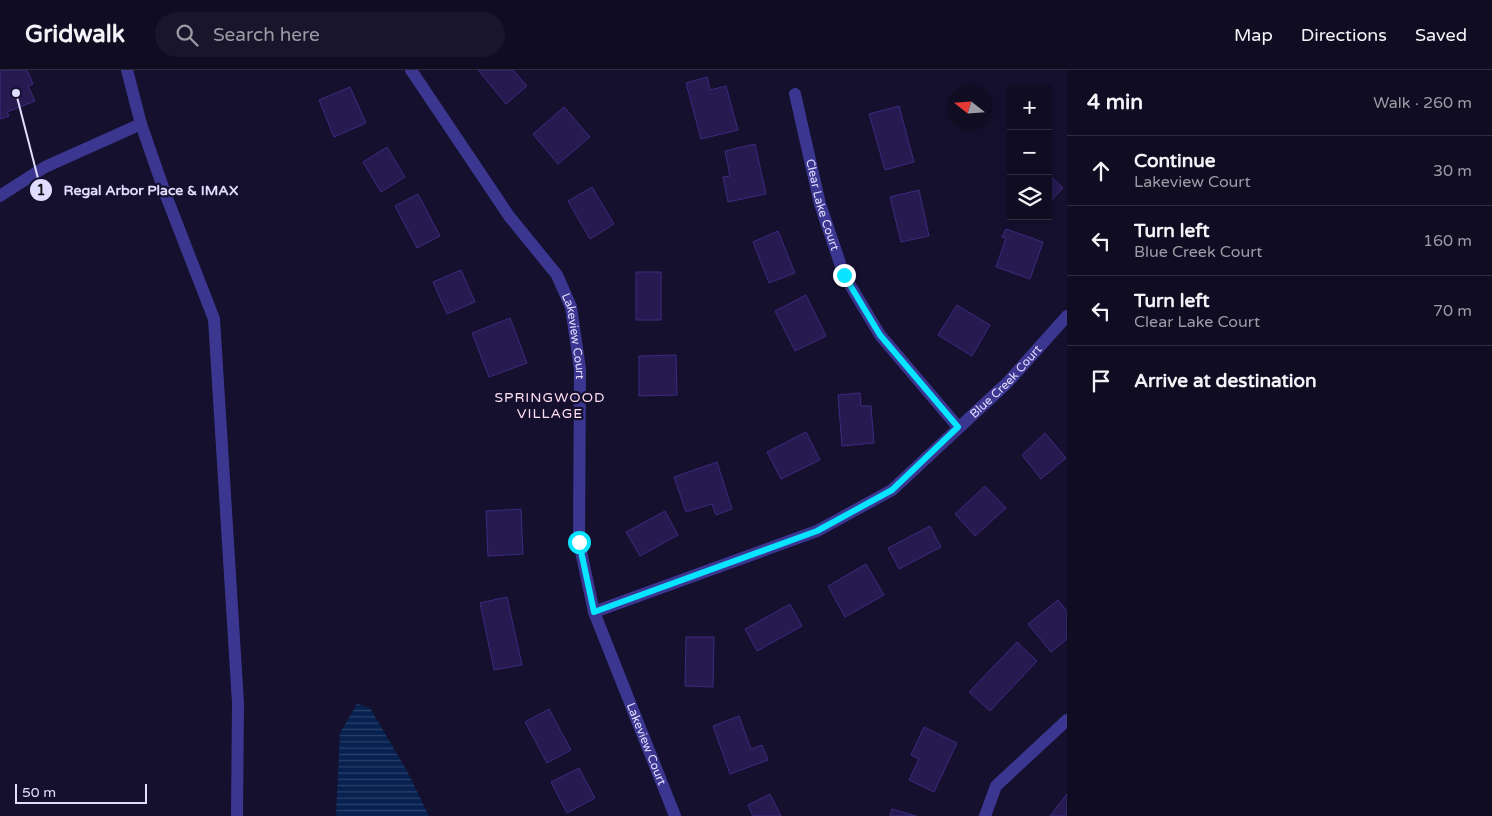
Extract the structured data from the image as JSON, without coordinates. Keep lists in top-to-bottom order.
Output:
{
  "streets": {
    "street": ["Clear Lake Court", "Lakeview Court", "Blue Creek Court"]
  },
  "crossings": [
    ["Clear Lake Court", "Blue Creek Court"],
    ["Lakeview Court", "Blue Creek Court"]
  ],
  "districts": ["SPRINGWOOD VILLAGE"],
  "places": ["Regal Arbor Place & IMAX"],
  "scale_bar": "50 m",
  "north": "left",
  "page": {
    "header": "Gridwalk",
    "search": "Search here",
    "nav": ["Map", "Directions", "Saved"],
    "heading": ["4 min", "Walk · 260 m"],
    "map_buttons": ["+", "−"],
    "list": [
      ["Continue", "Lakeview Court", "30 m"],
      ["Turn left", "Blue Creek Court", "160 m"],
      ["Turn left", "Clear Lake Court", "70 m"],
      "Arrive at destination"
    ],
    "scale": "50 m"
  }
}
